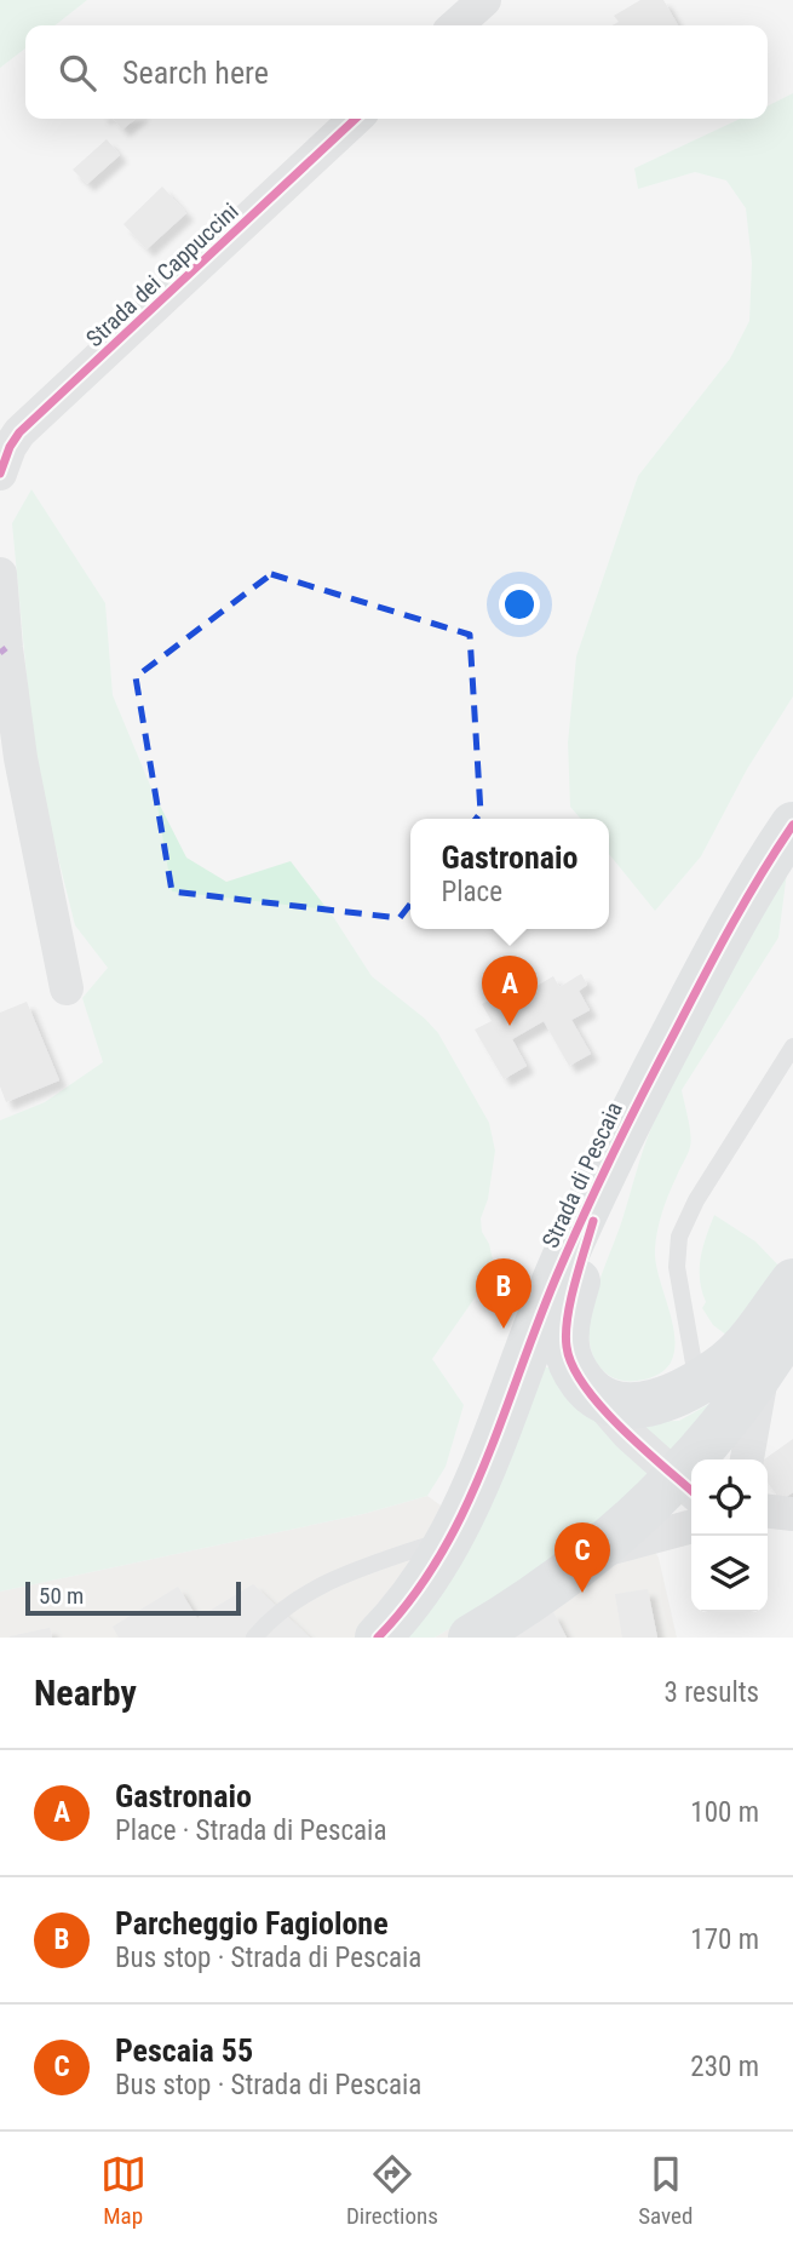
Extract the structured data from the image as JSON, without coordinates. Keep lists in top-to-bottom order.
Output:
{
  "streets": {
    "main road": ["Strada di Pescaia"],
    "street": ["Strada dei Cappuccini"]
  },
  "scale_bar": "50 m",
  "page": {
    "search": "Search here",
    "popup": ["Gastronaio", "Place"],
    "pins": ["A", "B", "C"],
    "scale": "50 m",
    "heading": ["Nearby", "3 results"],
    "list": [
      {
        "mark": "A",
        "name": "Gastronaio",
        "note": "Place · Strada di Pescaia",
        "value": "100 m"
      },
      {
        "mark": "B",
        "name": "Parcheggio Fagiolone",
        "note": "Bus stop · Strada di Pescaia",
        "value": "170 m"
      },
      {
        "mark": "C",
        "name": "Pescaia 55",
        "note": "Bus stop · Strada di Pescaia",
        "value": "230 m"
      }
    ],
    "nav": ["Map", "Directions", "Saved"]
  }
}
